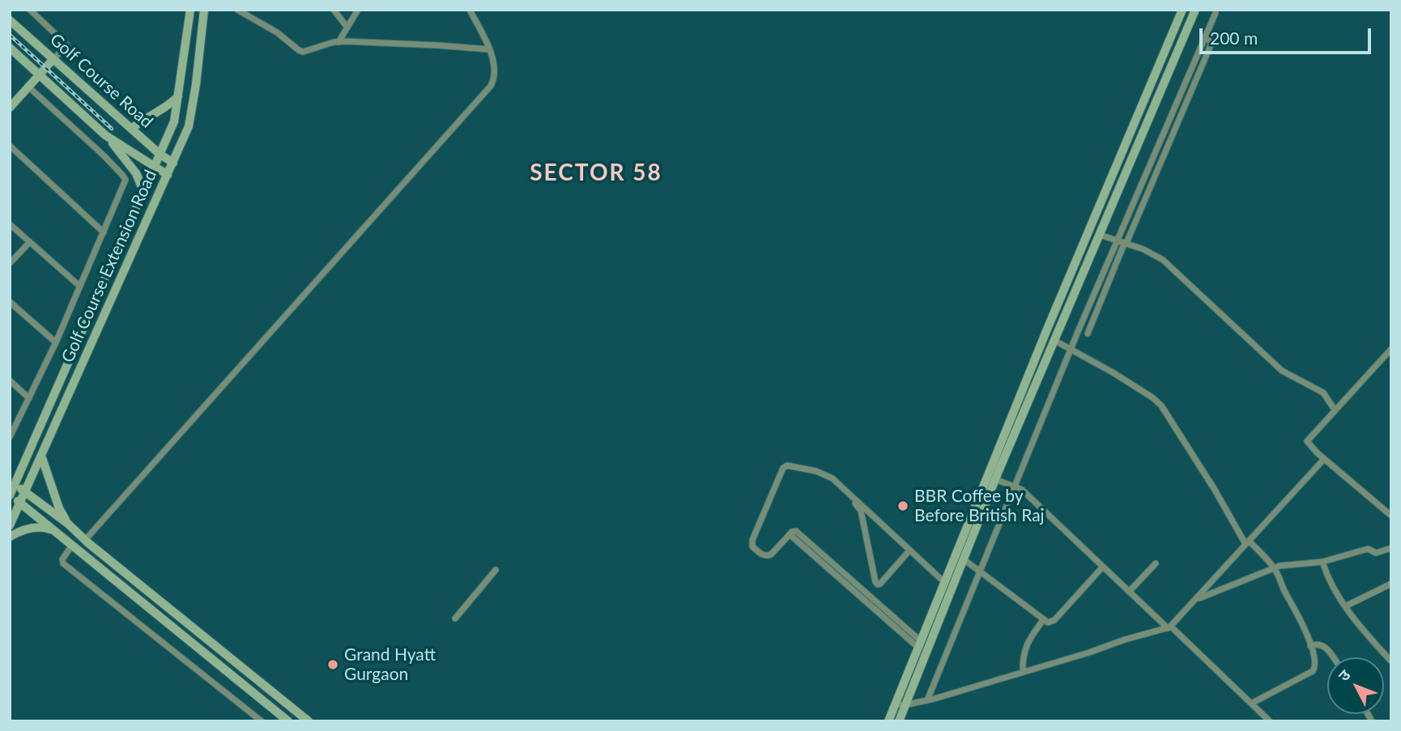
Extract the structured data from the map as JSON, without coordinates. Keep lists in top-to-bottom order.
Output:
{
  "streets": {
    "street": ["Golf Course Road", "Golf Course Extension Road"]
  },
  "crossings": [
    ["Golf Course Road", "Golf Course Extension Road"]
  ],
  "districts": ["SECTOR 58"],
  "places": ["BBR Coffee by Before British Raj", "Grand Hyatt Gurgaon"],
  "scale_bar": "200 m",
  "north": "top left"
}
